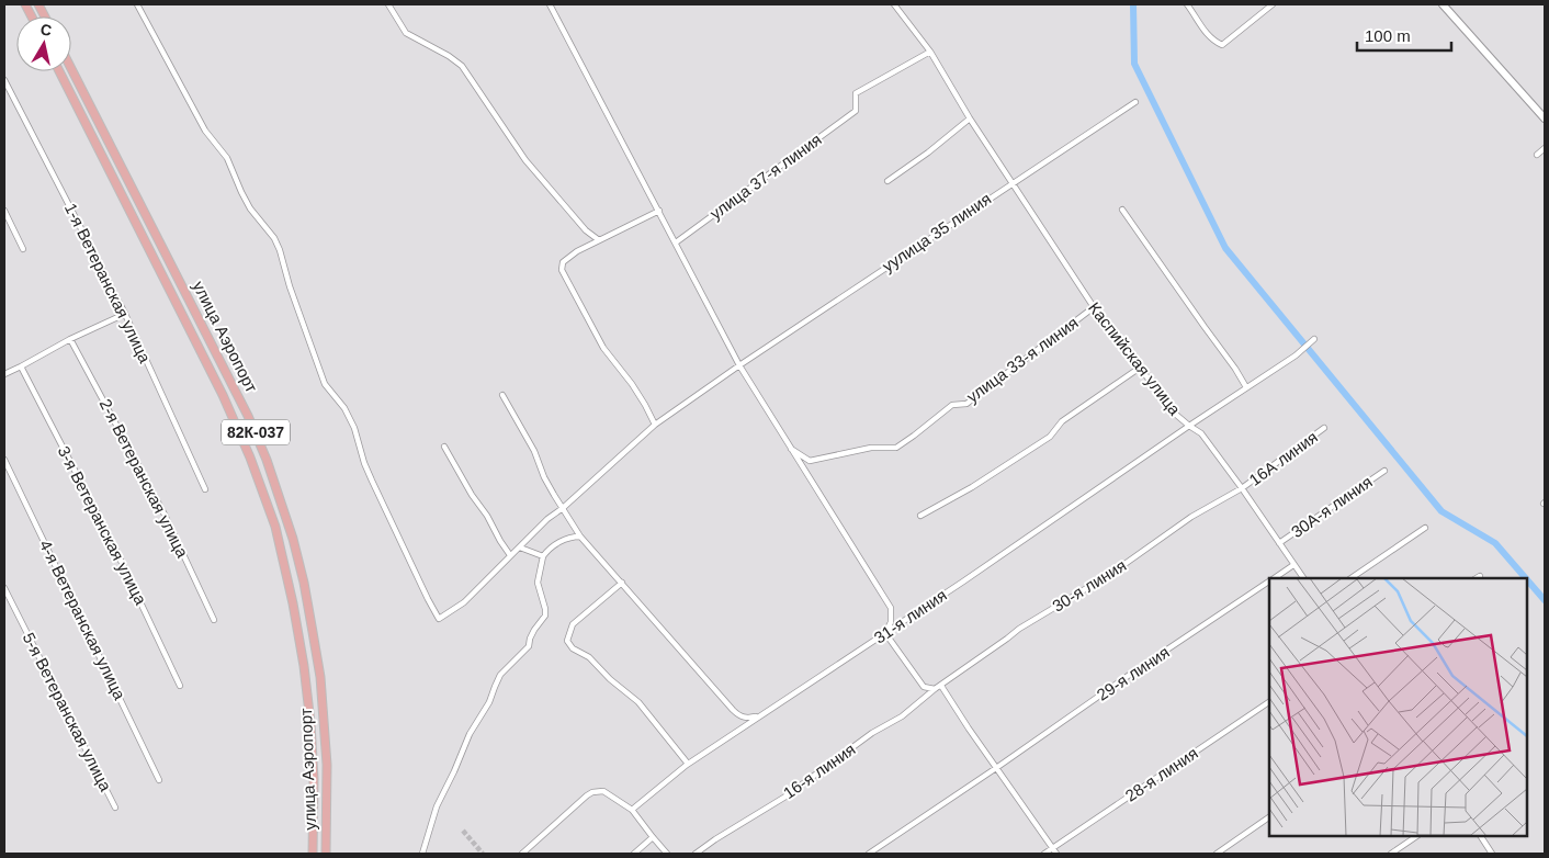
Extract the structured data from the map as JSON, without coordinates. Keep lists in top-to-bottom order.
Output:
{
  "streets": {
    "main road": ["улица Аэропорт", "82К-037"],
    "street": [
      "улица 37-я линия",
      "уулица 35 линия",
      "1-я Ветеранская улица",
      "Каспийская улица",
      "улица 33-я линия",
      "16А линия",
      "2-я Ветеранская улица",
      "30А-я линия",
      "3-я Ветеранская улица",
      "30-я линия",
      "31-я линия",
      "4-я Ветеранская улица",
      "29-я линия",
      "5-я Ветеранская улица",
      "16-я линия",
      "28-я линия"
    ]
  },
  "crossings": [
    ["улица 37-я линия", "Каспийская улица"],
    ["уулица 35 линия", "Каспийская улица"],
    ["Каспийская улица", "улица 33-я линия"],
    ["Каспийская улица", "16А линия"],
    ["Каспийская улица", "30А-я линия"],
    ["Каспийская улица", "30-я линия"],
    ["Каспийская улица", "31-я линия"],
    ["Каспийская улица", "29-я линия"],
    ["16А линия", "30-я линия"],
    ["30-я линия", "16-я линия"]
  ],
  "scale_bar": "100 m",
  "north": "top"
}
